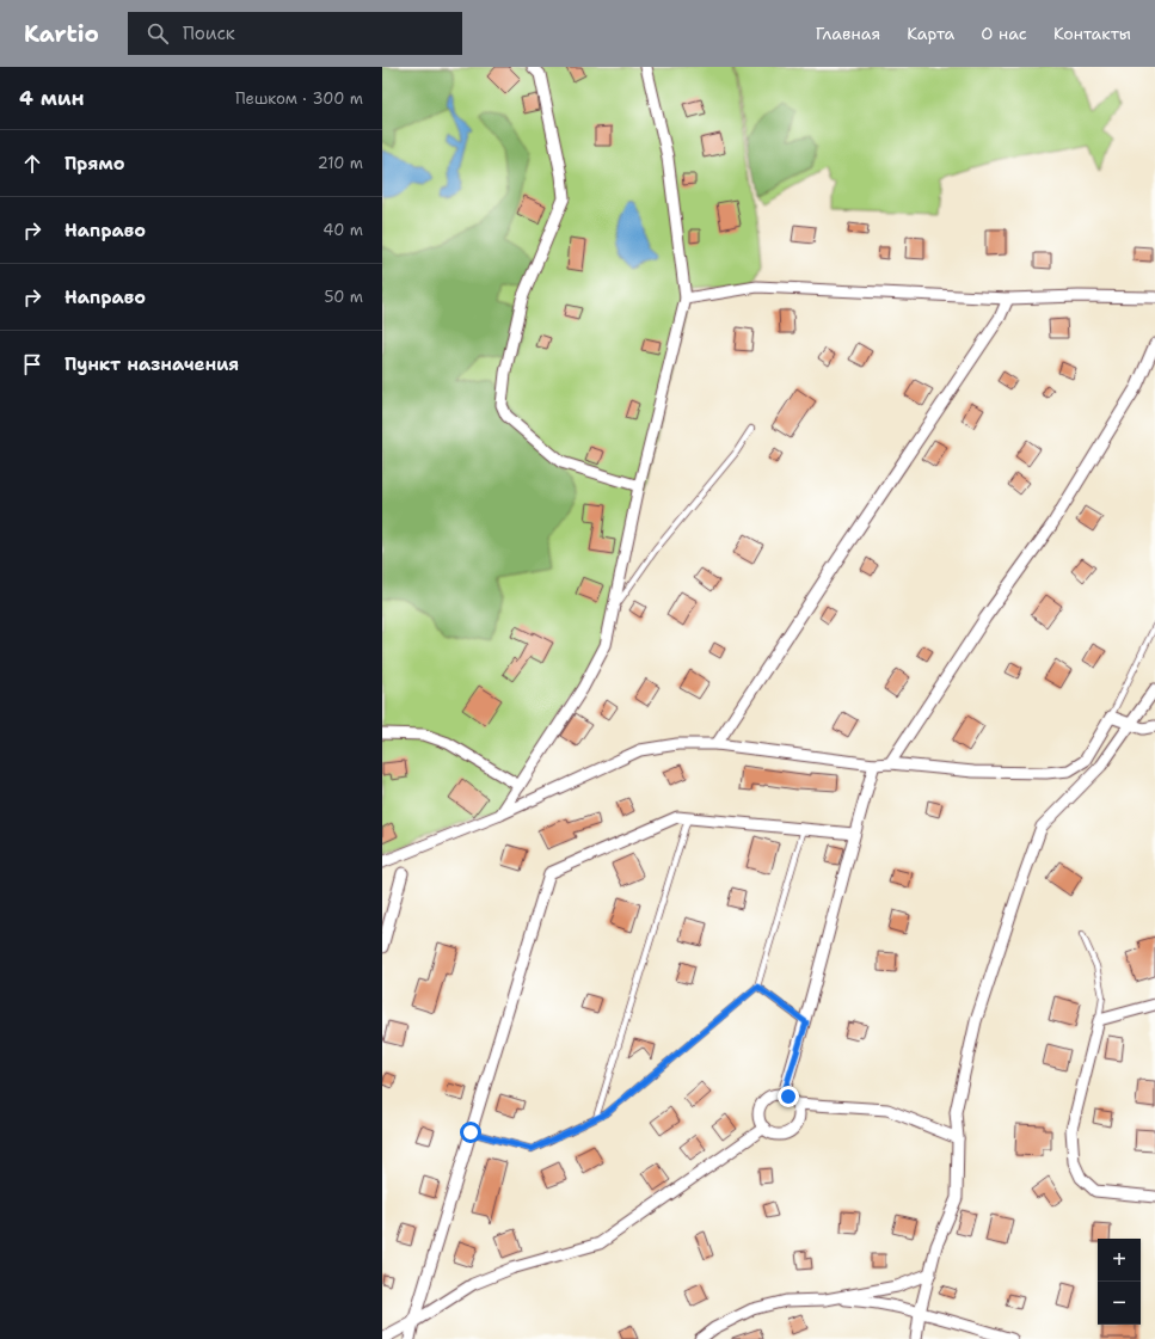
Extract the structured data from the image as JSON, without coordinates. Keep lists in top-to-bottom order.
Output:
{
  "page": {
    "header": "Kartio",
    "search": "Поиск",
    "nav": [
      "Главная",
      "Карта",
      "О нас",
      "Контакты"
    ],
    "heading": ["4 мин", "Пешком · 300 m"],
    "list": [
      ["Прямо", "210 m"],
      ["Направо", "40 m"],
      ["Направо", "50 m"],
      "Пункт назначения"
    ],
    "map_buttons": ["+", "−"]
  }
}
